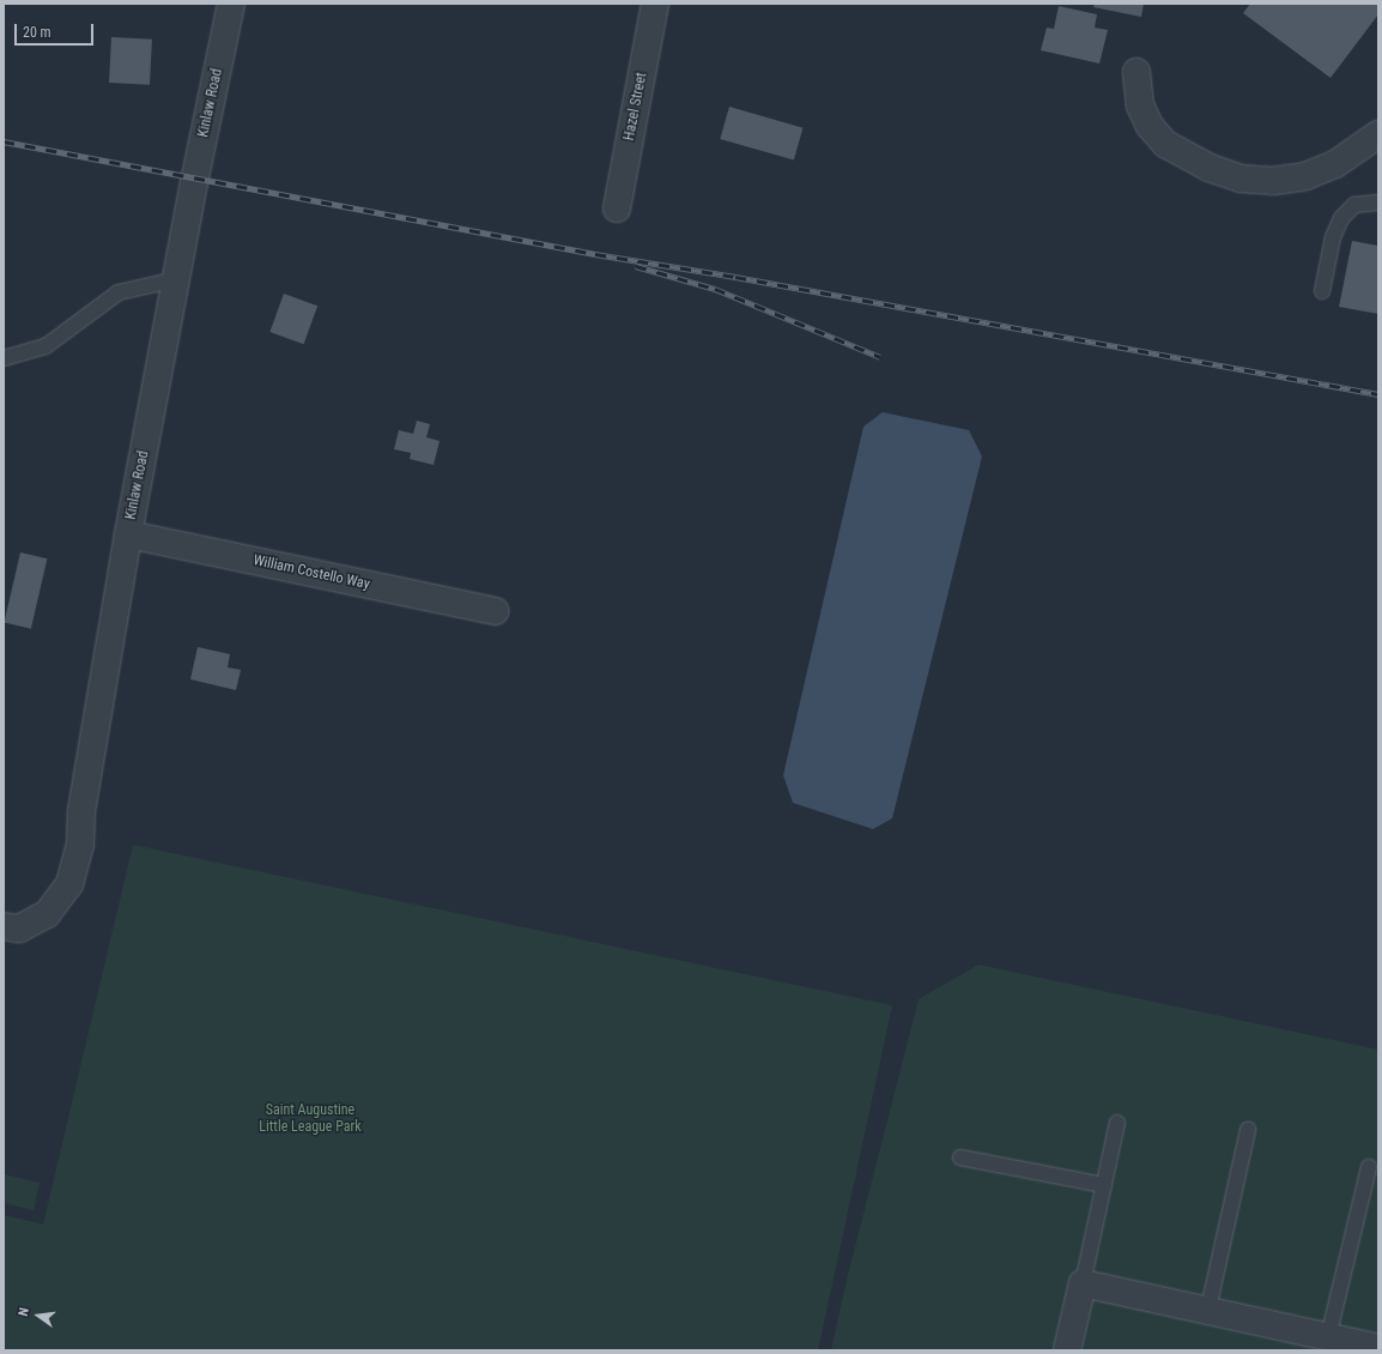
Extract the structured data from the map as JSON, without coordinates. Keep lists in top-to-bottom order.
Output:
{
  "streets": {
    "street": ["Kinlaw Road", "Hazel Street", "William Costello Way"]
  },
  "crossings": [
    ["Kinlaw Road", "William Costello Way"]
  ],
  "parks": ["Saint Augustine Little League Park"],
  "scale_bar": "20 m",
  "north": "left"
}
